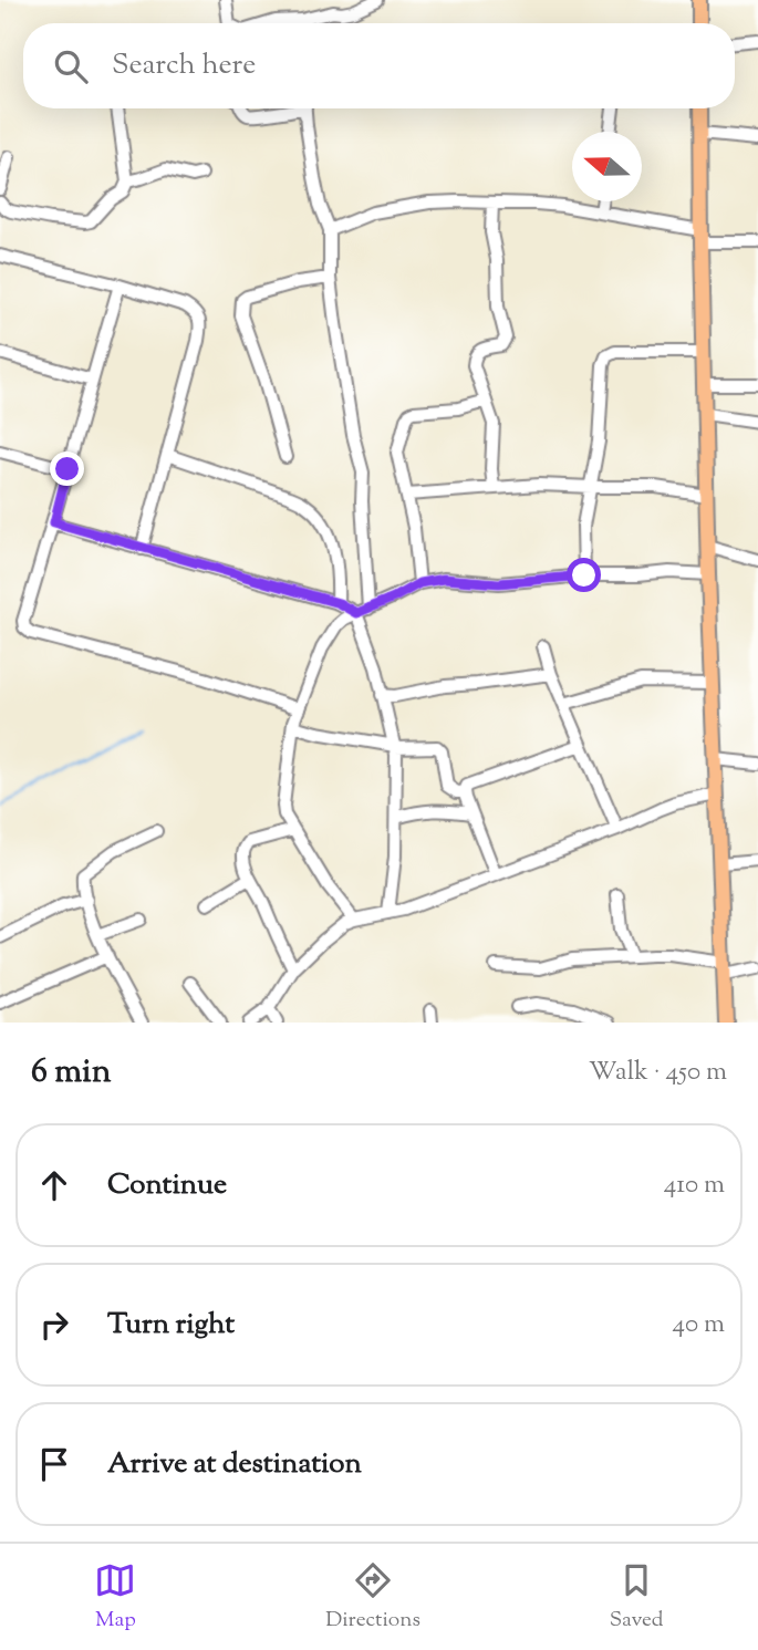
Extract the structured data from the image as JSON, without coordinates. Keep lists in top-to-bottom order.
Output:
{
  "north": "left",
  "page": {
    "search": "Search here",
    "heading": ["6 min", "Walk · 450 m"],
    "list": [
      ["Continue", "410 m"],
      ["Turn right", "40 m"],
      "Arrive at destination"
    ],
    "nav": ["Map", "Directions", "Saved"]
  }
}
